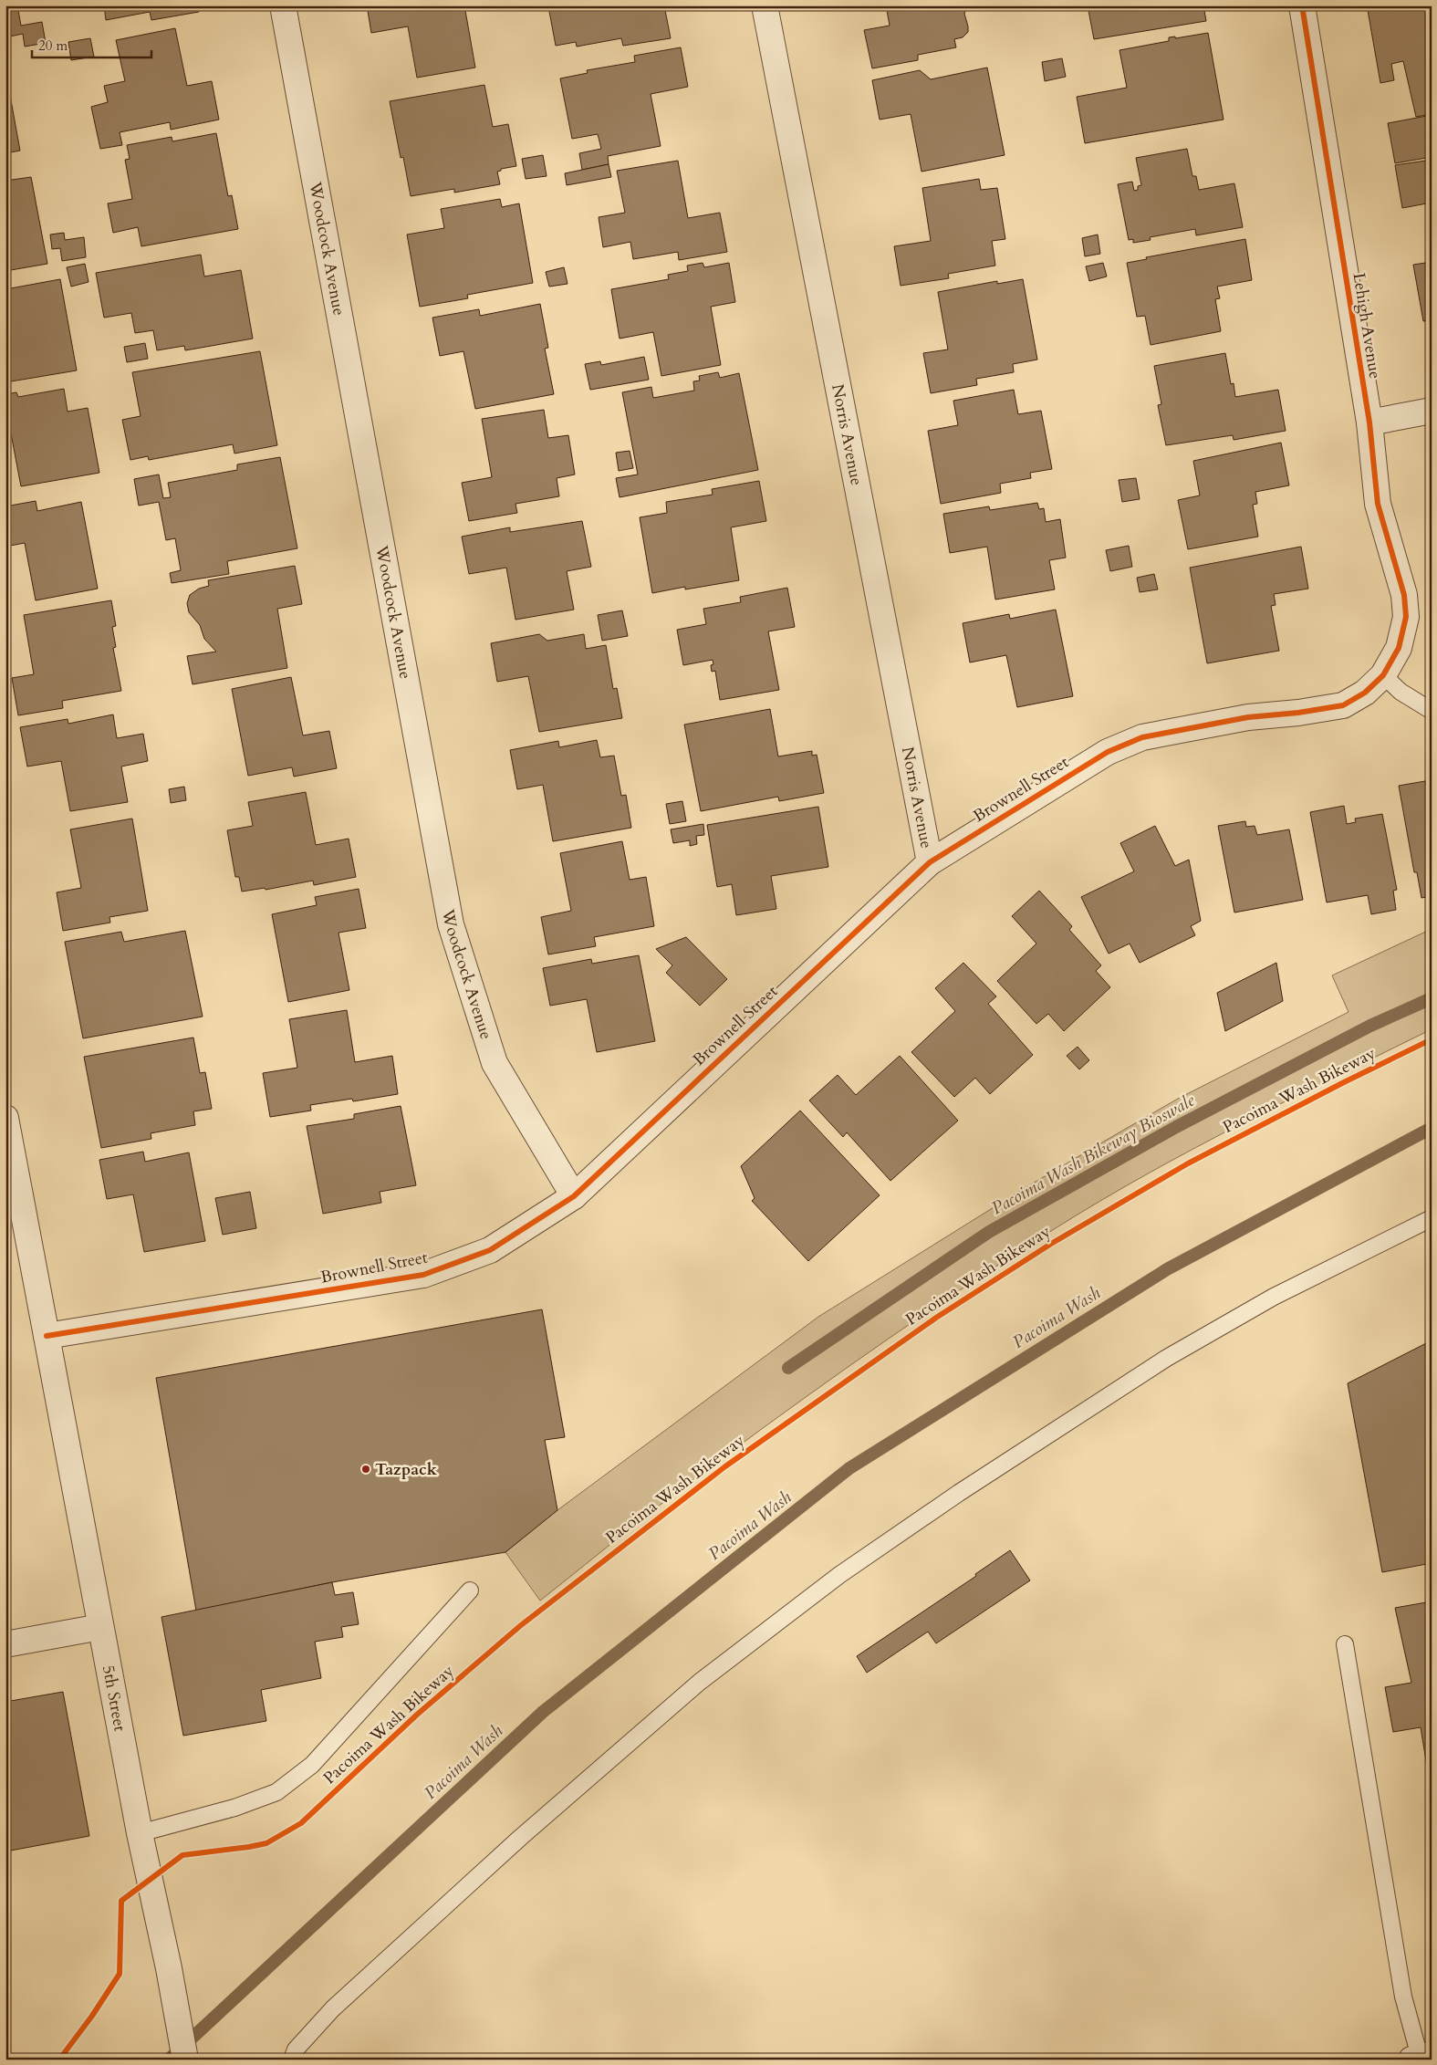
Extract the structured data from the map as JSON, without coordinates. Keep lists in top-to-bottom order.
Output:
{
  "streets": {
    "street": [
      "Woodcock Avenue",
      "Lehigh Avenue",
      "Norris Avenue",
      "Brownell Street",
      "5th Street"
    ],
    "cycle path": ["Pacoima Wash Bikeway"]
  },
  "crossings": [
    ["Woodcock Avenue", "Brownell Street"],
    ["Lehigh Avenue", "Brownell Street"],
    ["Norris Avenue", "Brownell Street"],
    ["Brownell Street", "5th Street"]
  ],
  "water": ["Pacoima Wash Bikeway Bioswale", "Pacoima Wash"],
  "places": ["Tazpack"],
  "scale_bar": "20 m"
}
